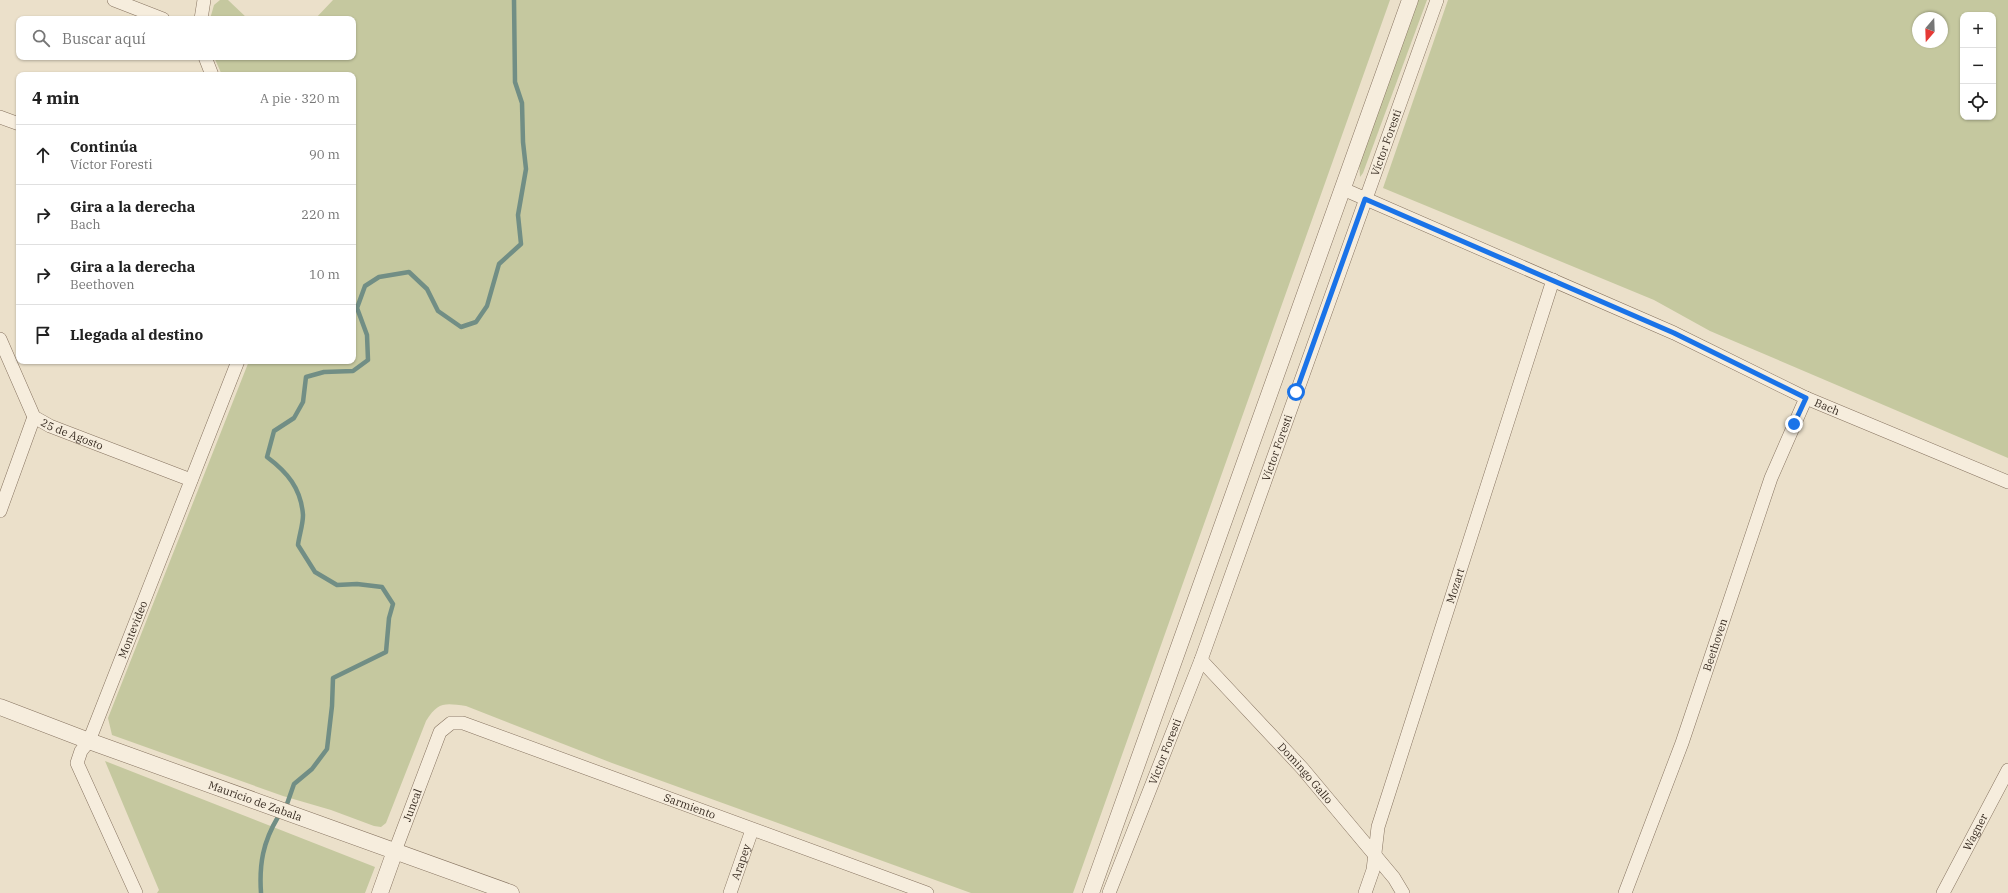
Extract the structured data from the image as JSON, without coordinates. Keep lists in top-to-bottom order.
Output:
{
  "streets": {
    "street": [
      "Víctor Foresti",
      "Bach",
      "25 de Agosto",
      "Mozart",
      "Montevideo",
      "Beethoven",
      "Domingo Gallo",
      "Mauricio de Zabala",
      "Juncal",
      "Sarmiento",
      "Wagner",
      "Arapey"
    ]
  },
  "crossings": [
    ["Víctor Foresti", "Bach"],
    ["Víctor Foresti", "Domingo Gallo"],
    ["Bach", "Mozart"],
    ["Bach", "Beethoven"],
    ["25 de Agosto", "Montevideo"],
    ["Mozart", "Domingo Gallo"],
    ["Montevideo", "Mauricio de Zabala"],
    ["Mauricio de Zabala", "Juncal"],
    ["Juncal", "Sarmiento"],
    ["Sarmiento", "Arapey"]
  ],
  "north": "bottom",
  "page": {
    "map_buttons": ["+", "−"],
    "search": "Buscar aquí",
    "heading": ["4 min", "A pie · 320 m"],
    "list": [
      ["Continúa", "Víctor Foresti", "90 m"],
      ["Gira a la derecha", "Bach", "220 m"],
      ["Gira a la derecha", "Beethoven", "10 m"],
      "Llegada al destino"
    ]
  }
}
